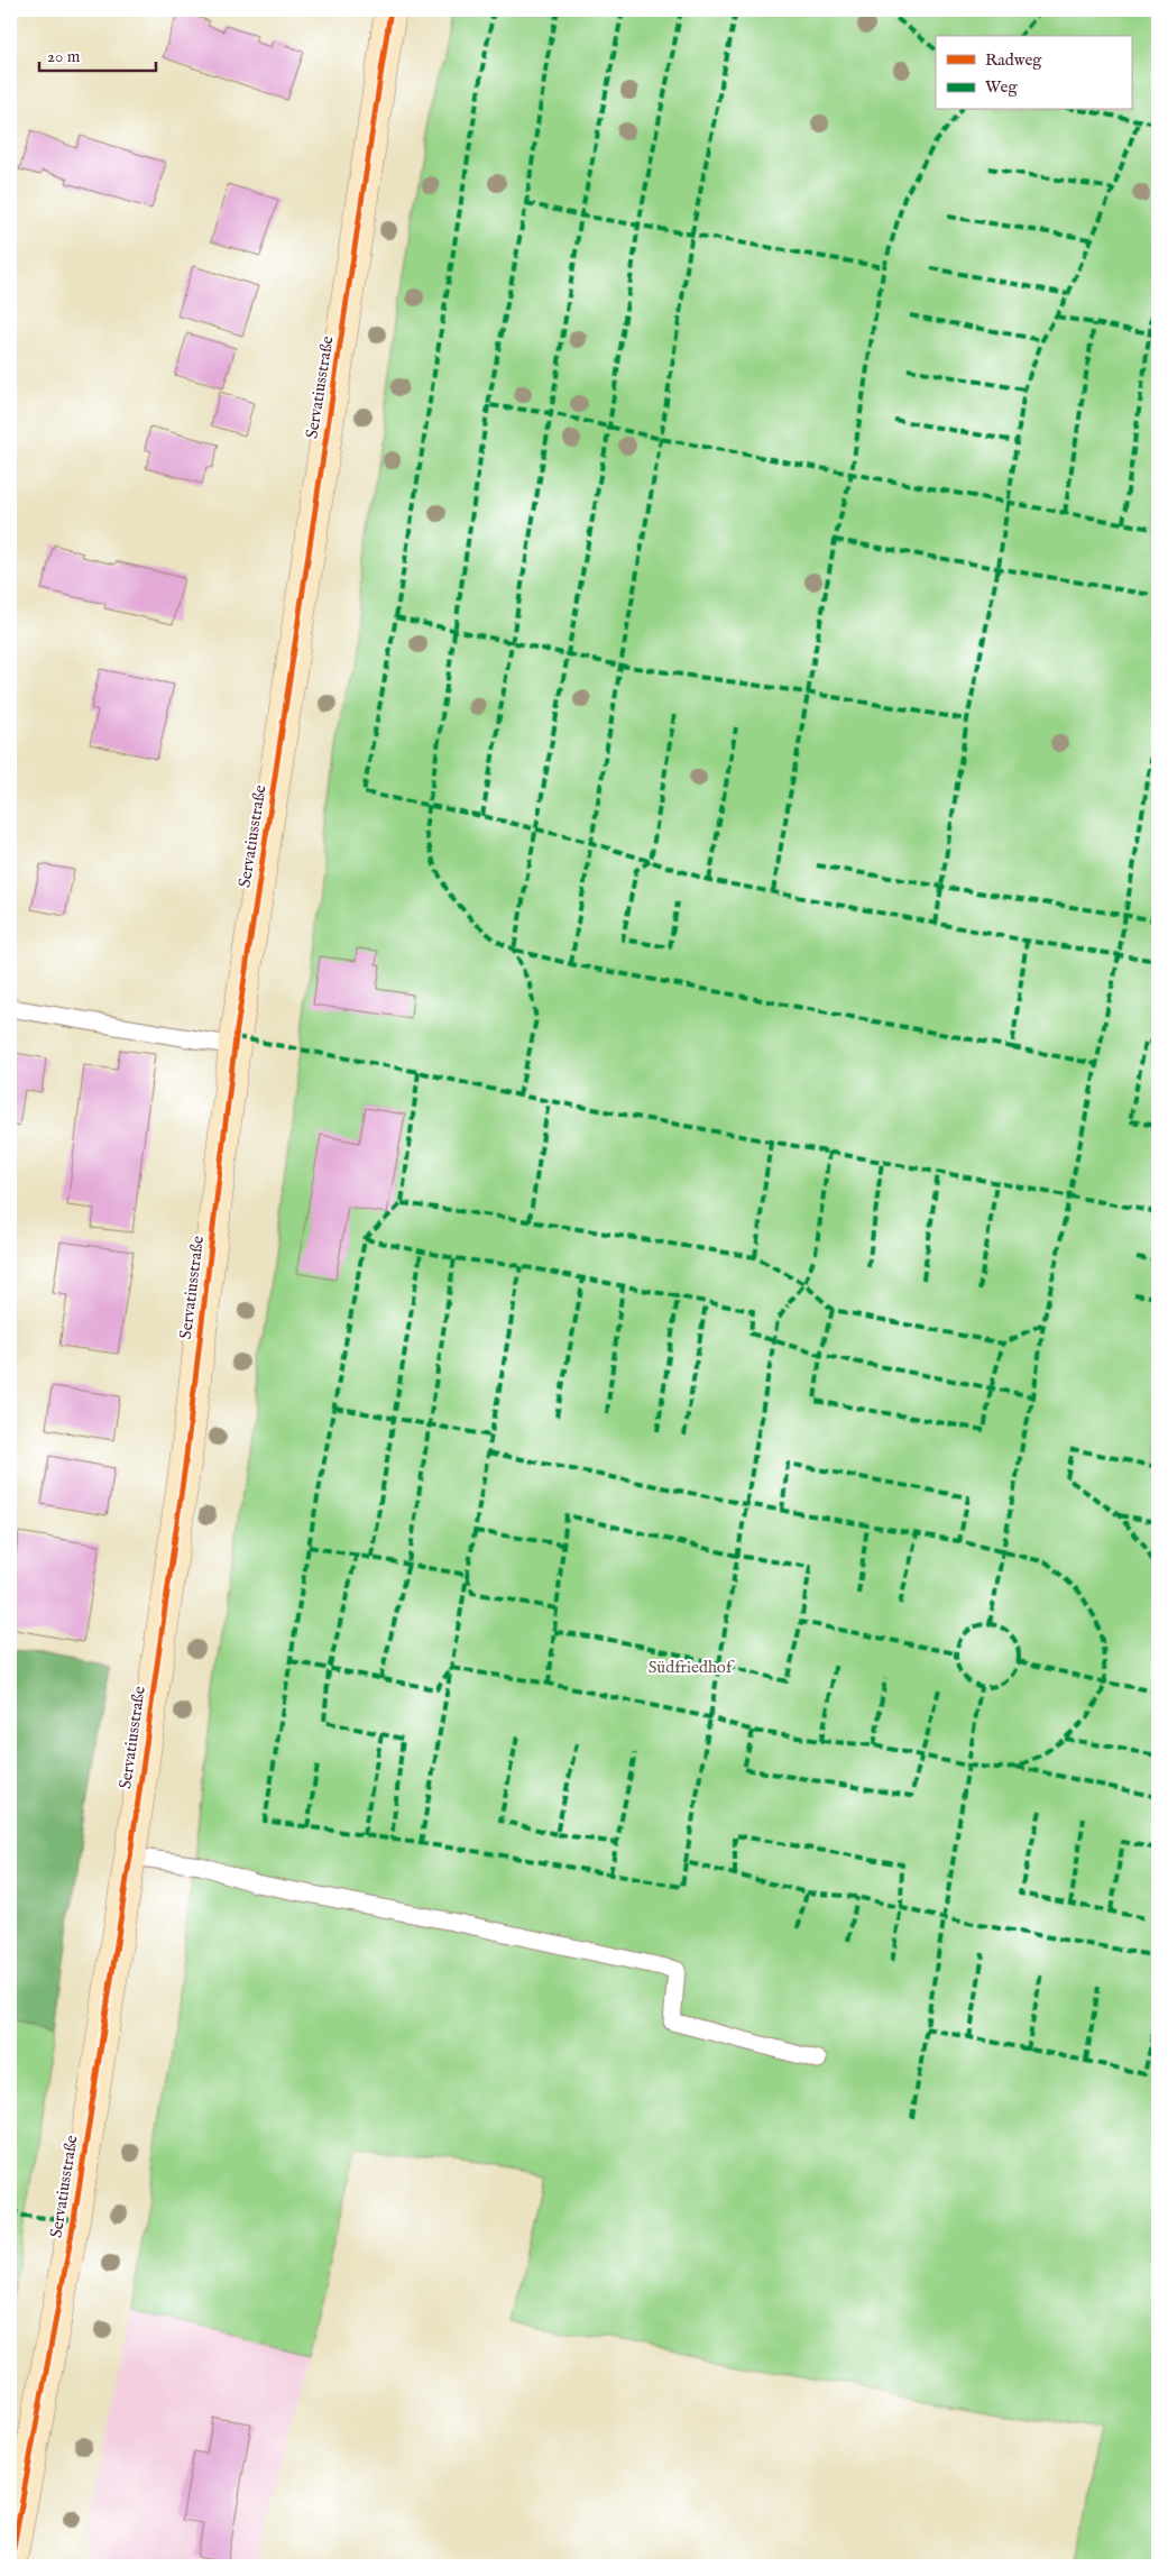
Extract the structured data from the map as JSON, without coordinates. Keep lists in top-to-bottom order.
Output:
{
  "streets": {
    "street": ["Servatiusstraße"]
  },
  "parks": ["Südfriedhof"],
  "legend": ["Radweg", "Weg"],
  "scale_bar": "20 m"
}
